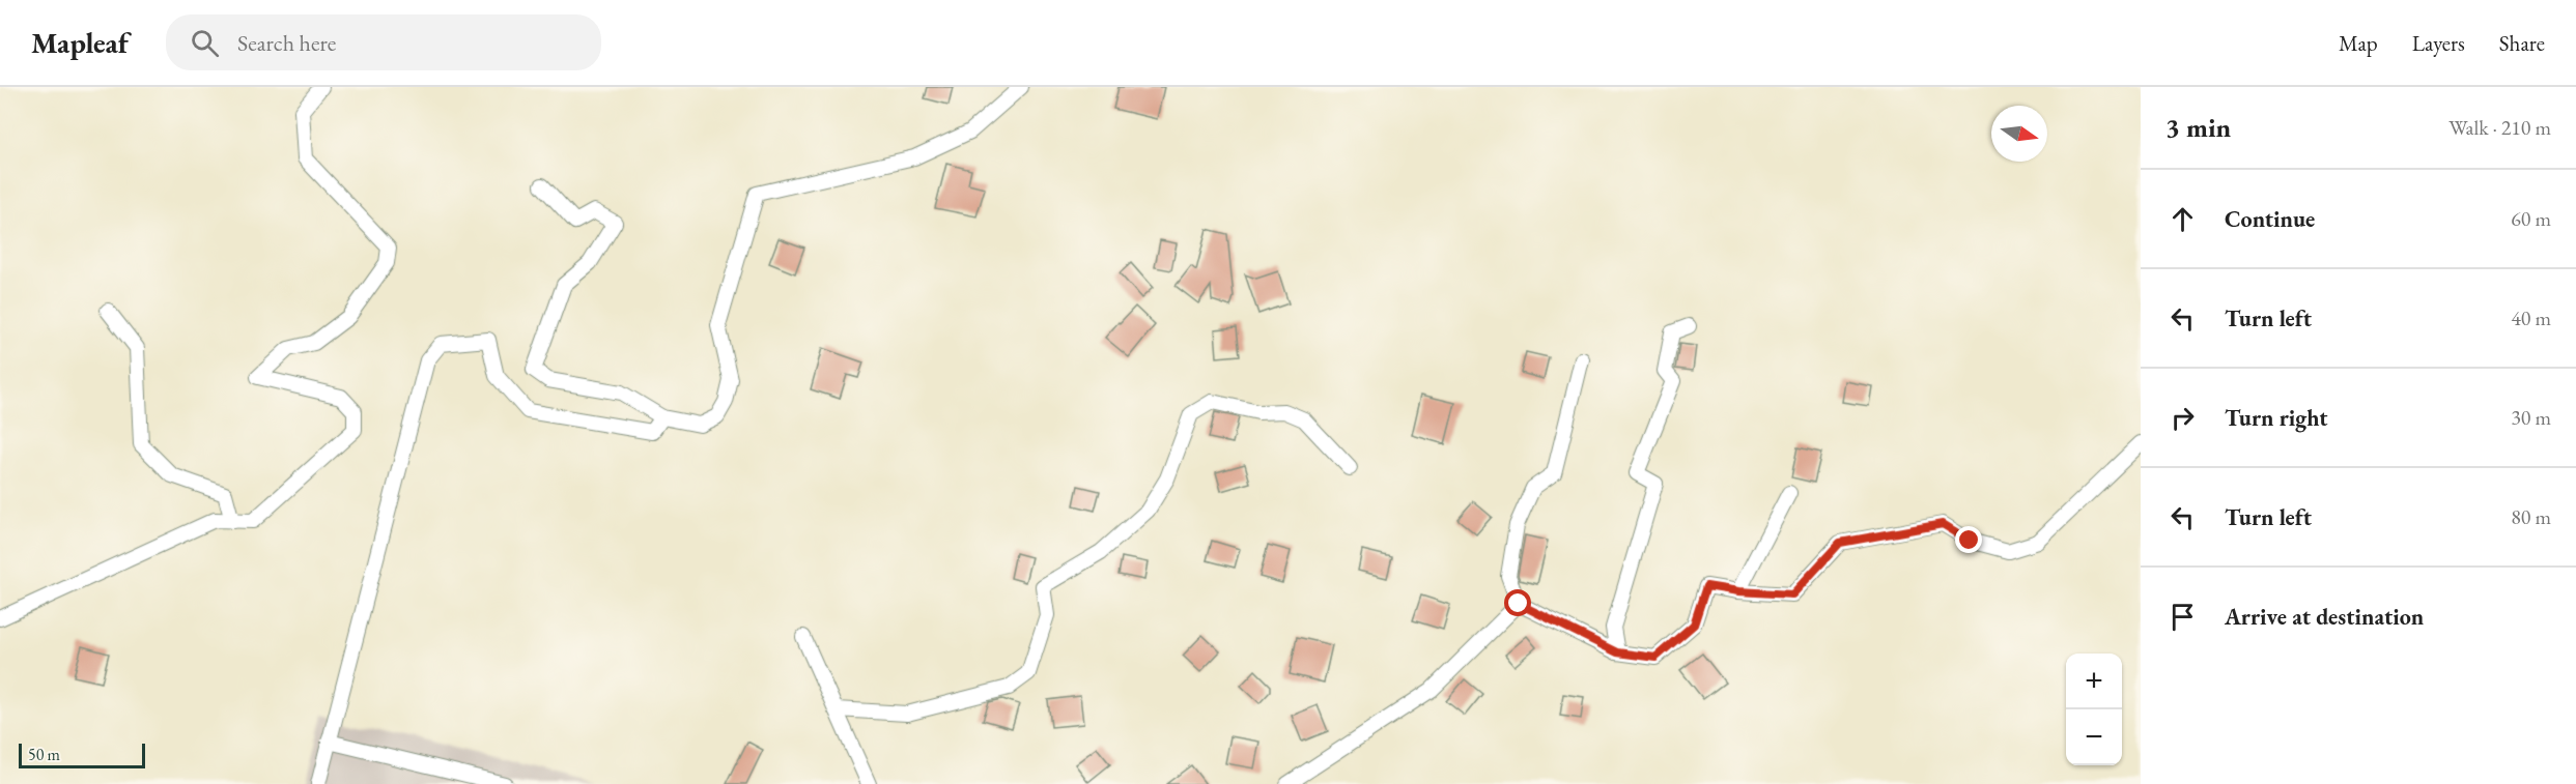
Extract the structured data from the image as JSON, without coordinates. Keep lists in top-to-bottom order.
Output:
{
  "scale_bar": "50 m",
  "north": "right",
  "page": {
    "header": "Mapleaf",
    "search": "Search here",
    "nav": ["Map", "Layers", "Share"],
    "heading": ["3 min", "Walk · 210 m"],
    "list": [
      ["Continue", "60 m"],
      ["Turn left", "40 m"],
      ["Turn right", "30 m"],
      ["Turn left", "80 m"],
      "Arrive at destination"
    ],
    "map_buttons": ["+", "−"],
    "scale": "50 m"
  }
}
